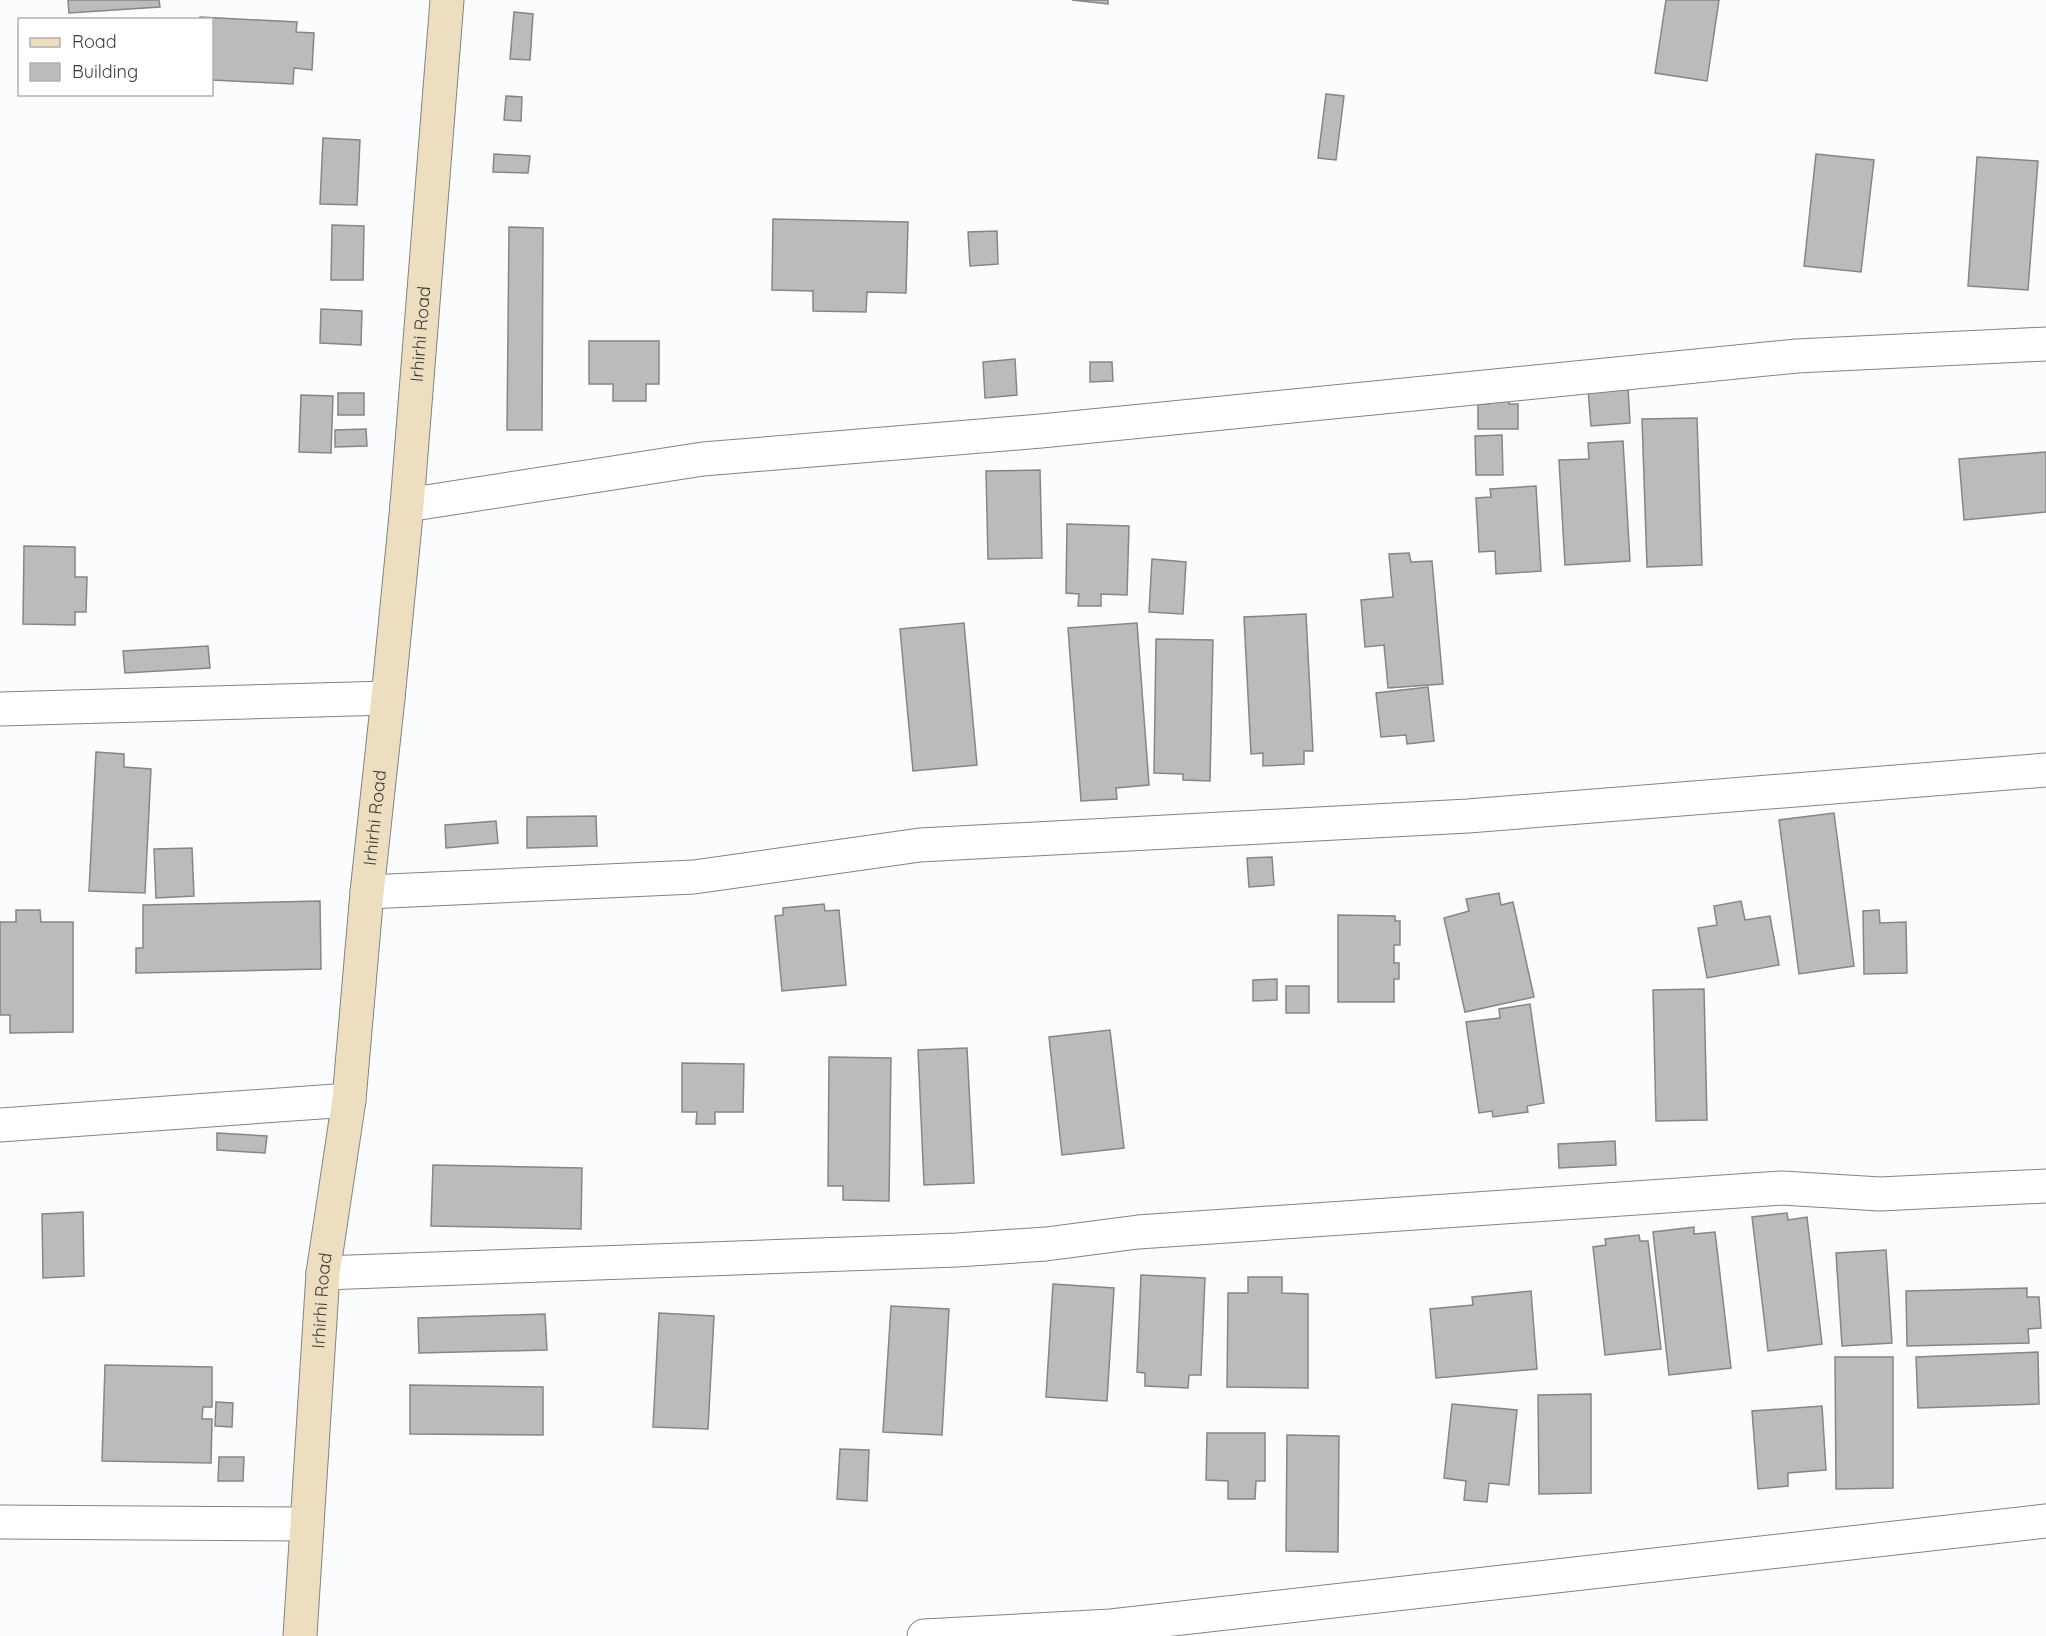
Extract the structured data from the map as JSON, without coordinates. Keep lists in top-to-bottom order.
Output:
{
  "streets": {
    "street": ["Irhirhi Road"]
  },
  "legend": ["Road", "Building"]
}
